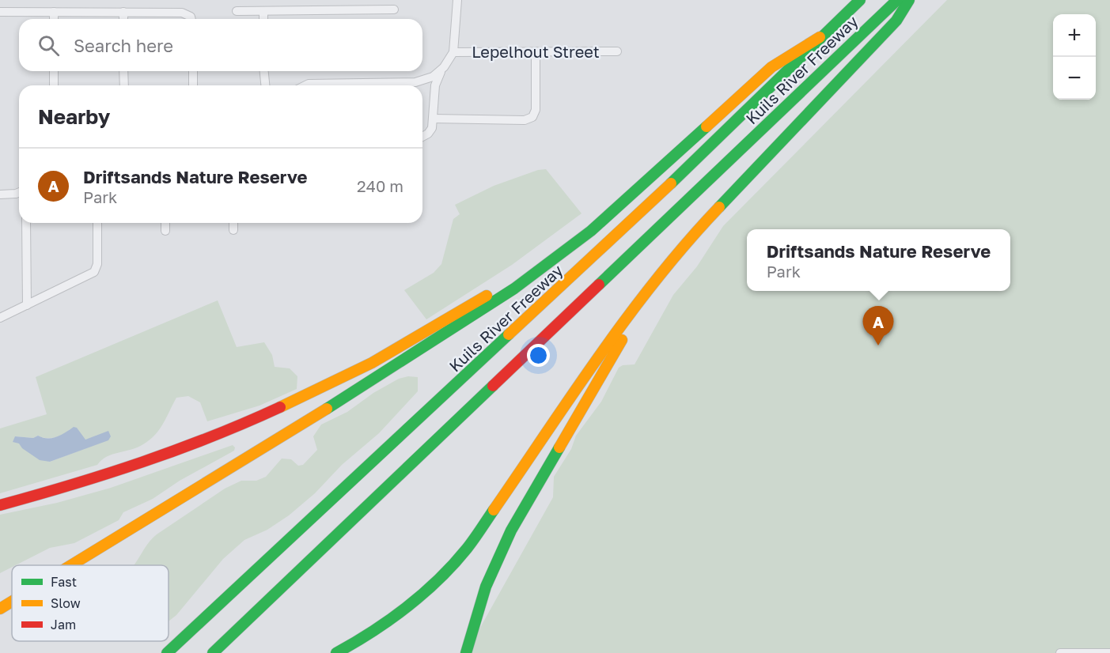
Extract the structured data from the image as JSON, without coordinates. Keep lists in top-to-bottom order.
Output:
{
  "streets": {
    "highway": ["Kuils River Freeway"],
    "street": ["Lepelhout Street"]
  },
  "legend": ["Fast", "Slow", "Jam"],
  "page": {
    "map_buttons": ["+", "−"],
    "search": "Search here",
    "heading": "Nearby",
    "list": [
      {
        "mark": "A",
        "name": "Driftsands Nature Reserve",
        "note": "Park",
        "value": "240 m"
      }
    ],
    "popup": ["Driftsands Nature Reserve", "Park"],
    "pins": "A"
  }
}
